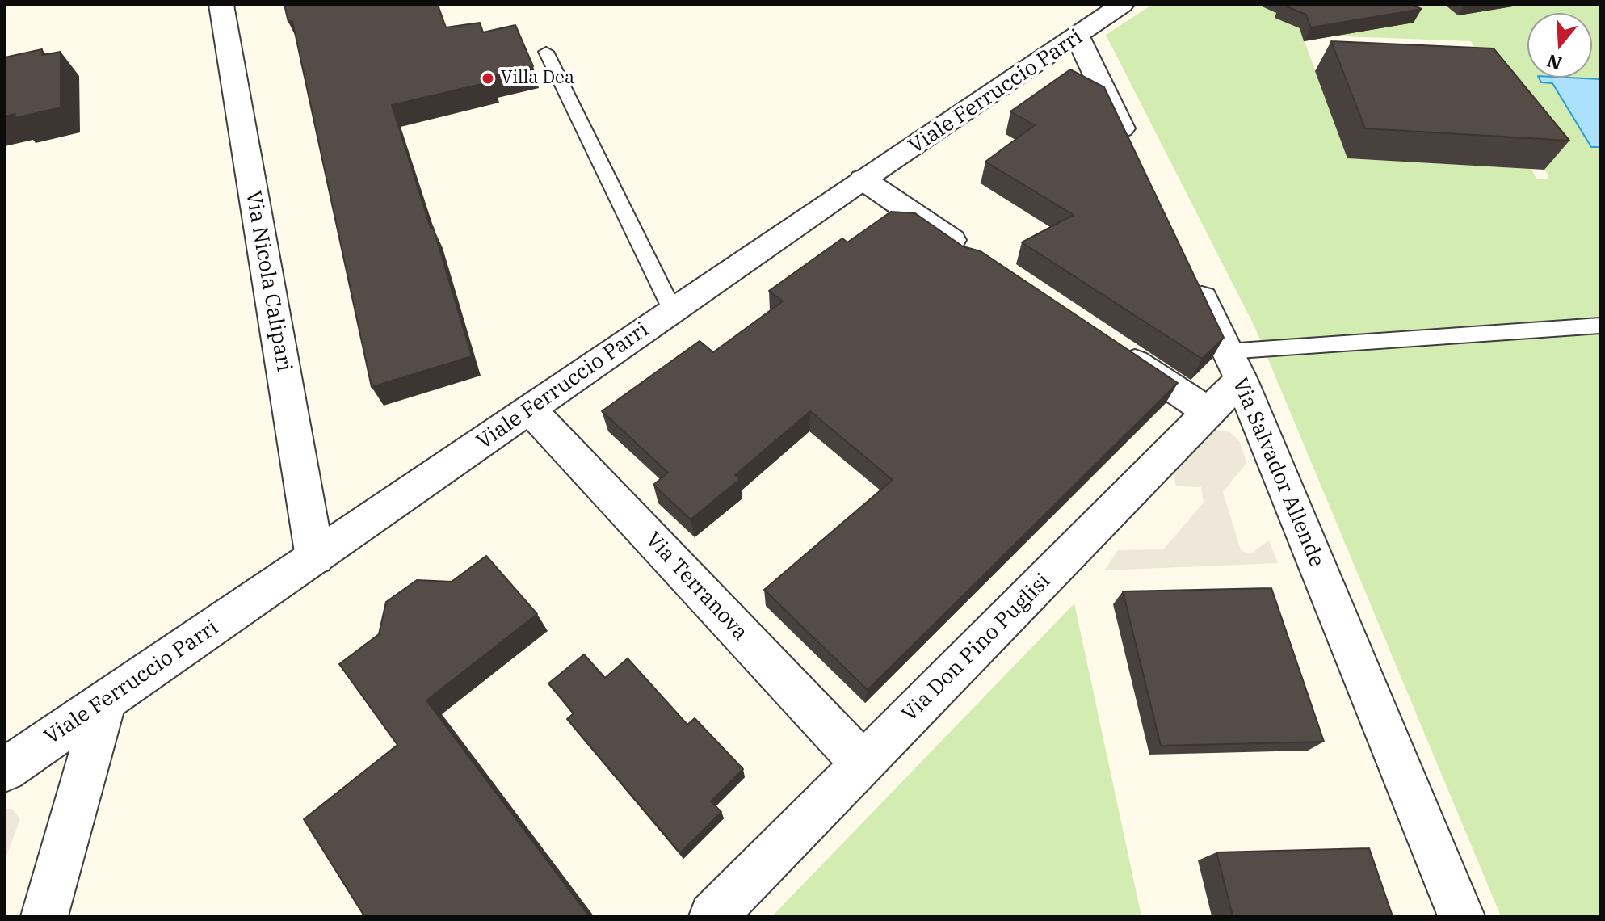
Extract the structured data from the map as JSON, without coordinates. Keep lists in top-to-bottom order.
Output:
{
  "streets": {
    "street": [
      "Viale Ferruccio Parri",
      "Via Nicola Calipari",
      "Via Salvador Allende",
      "Via Terranova",
      "Via Don Pino Puglisi"
    ]
  },
  "crossings": [
    ["Viale Ferruccio Parri", "Via Nicola Calipari"],
    ["Viale Ferruccio Parri", "Via Terranova"],
    ["Via Salvador Allende", "Via Don Pino Puglisi"],
    ["Via Terranova", "Via Don Pino Puglisi"]
  ],
  "places": ["Villa Dea"],
  "north": "bottom"
}
